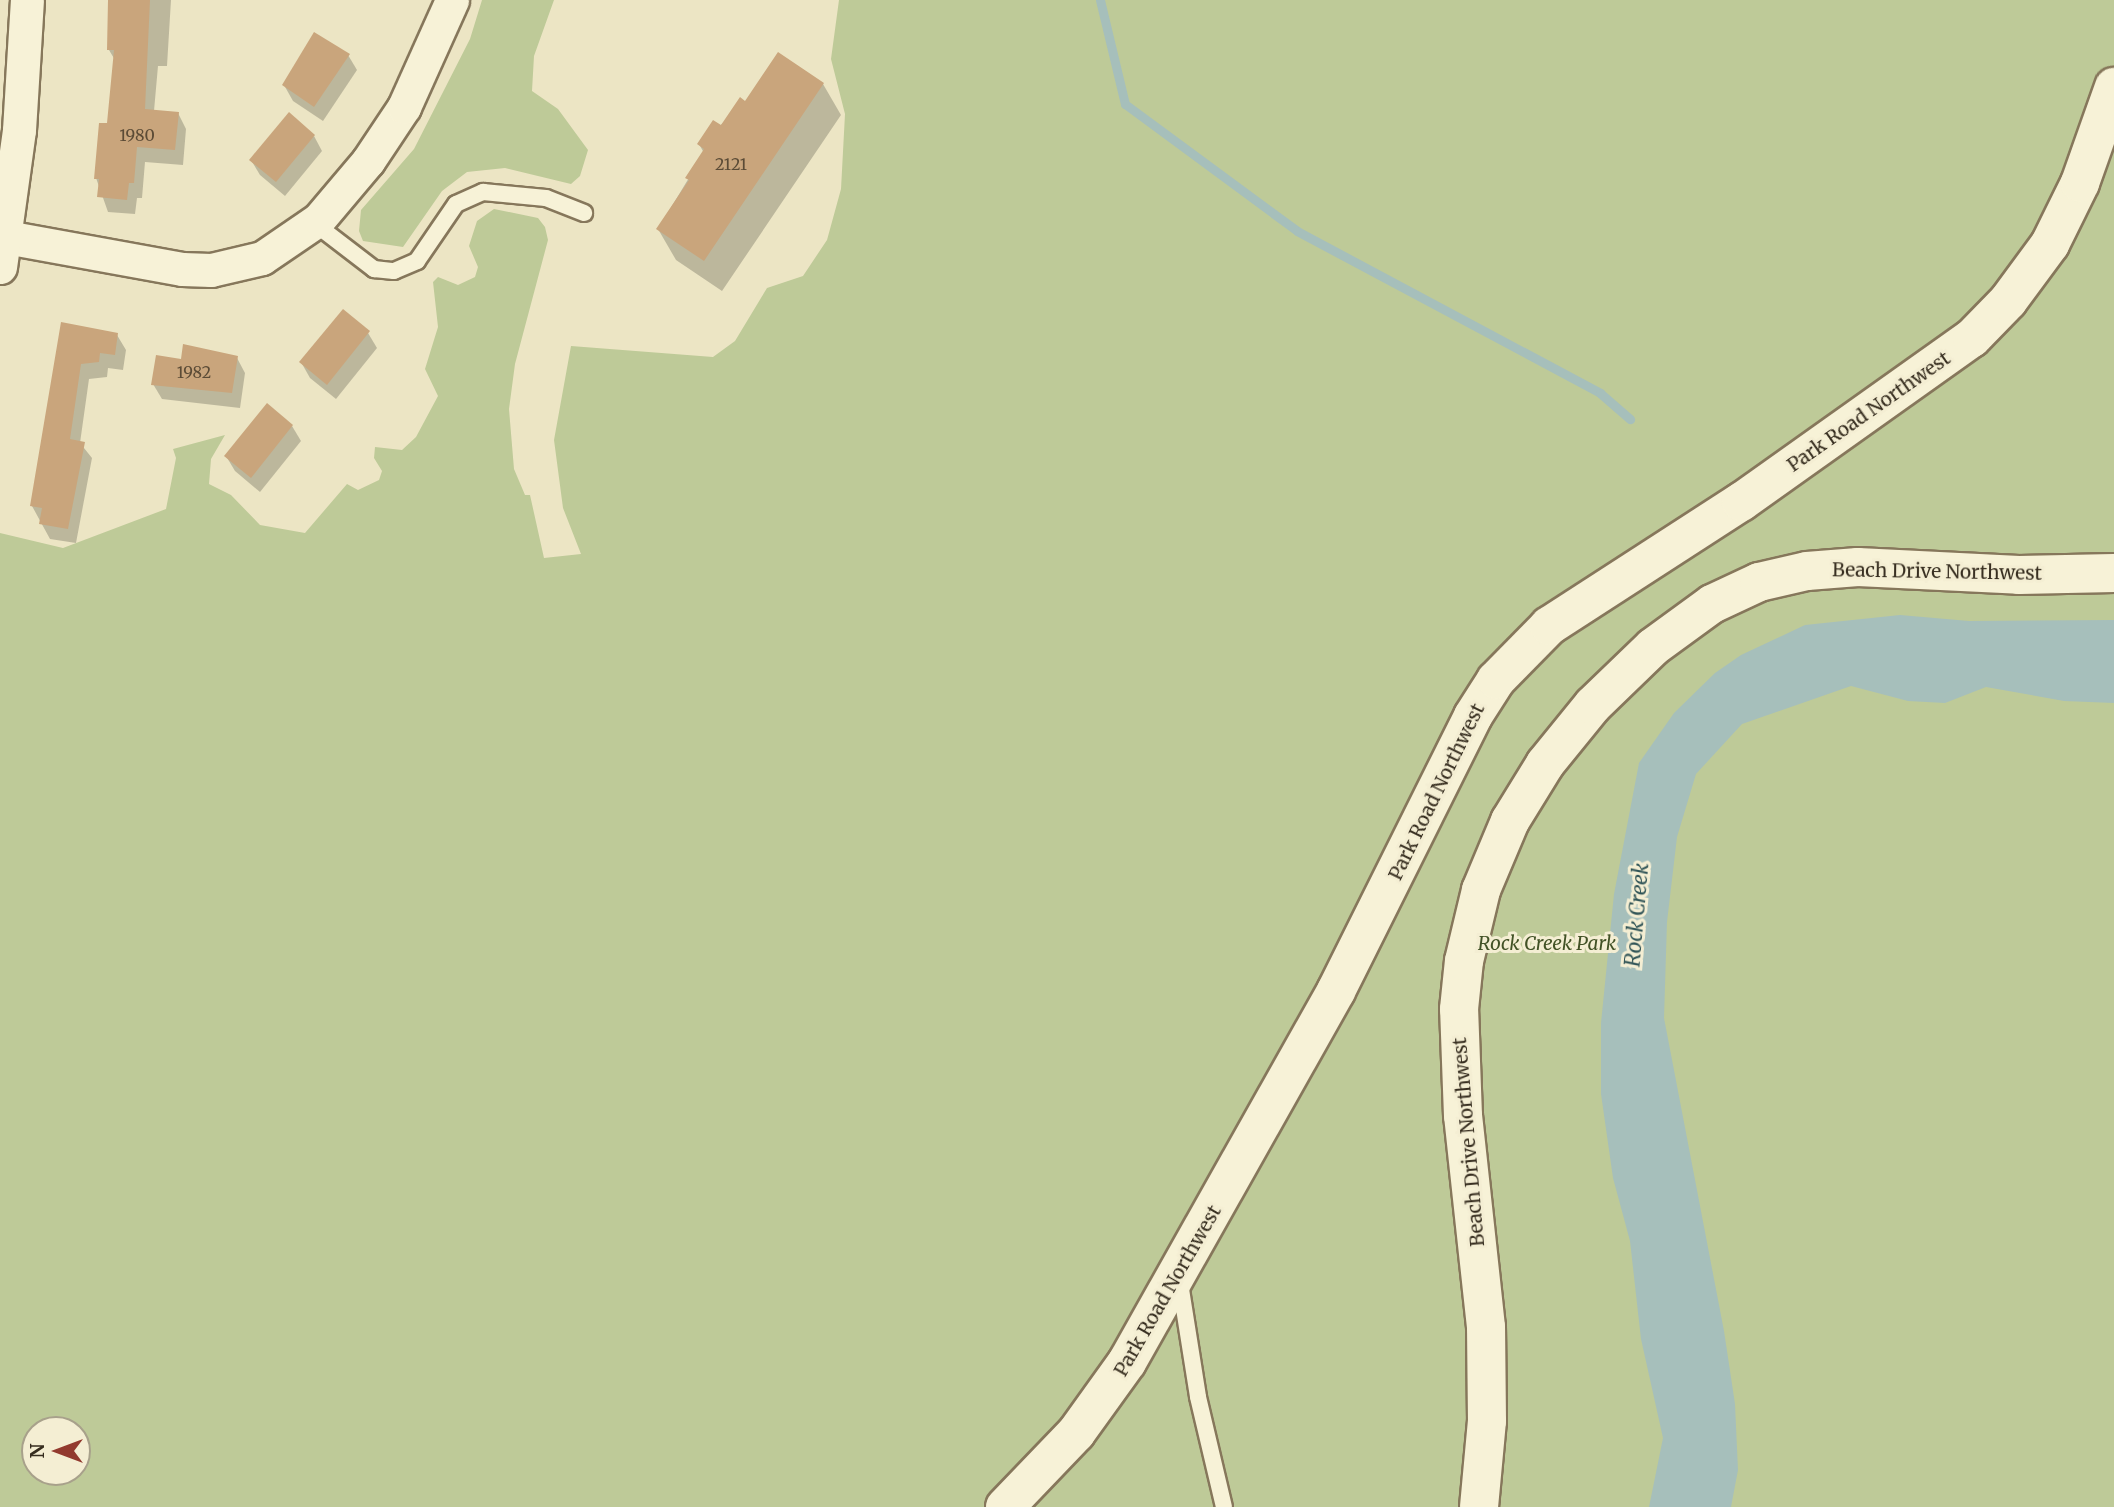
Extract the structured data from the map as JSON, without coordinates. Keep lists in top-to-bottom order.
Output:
{
  "streets": {
    "street": ["Park Road Northwest", "Beach Drive Northwest"]
  },
  "water": ["Rock Creek"],
  "parks": ["Rock Creek Park"],
  "house_numbers": ["1980", "2121", "1982"],
  "north": "left"
}
